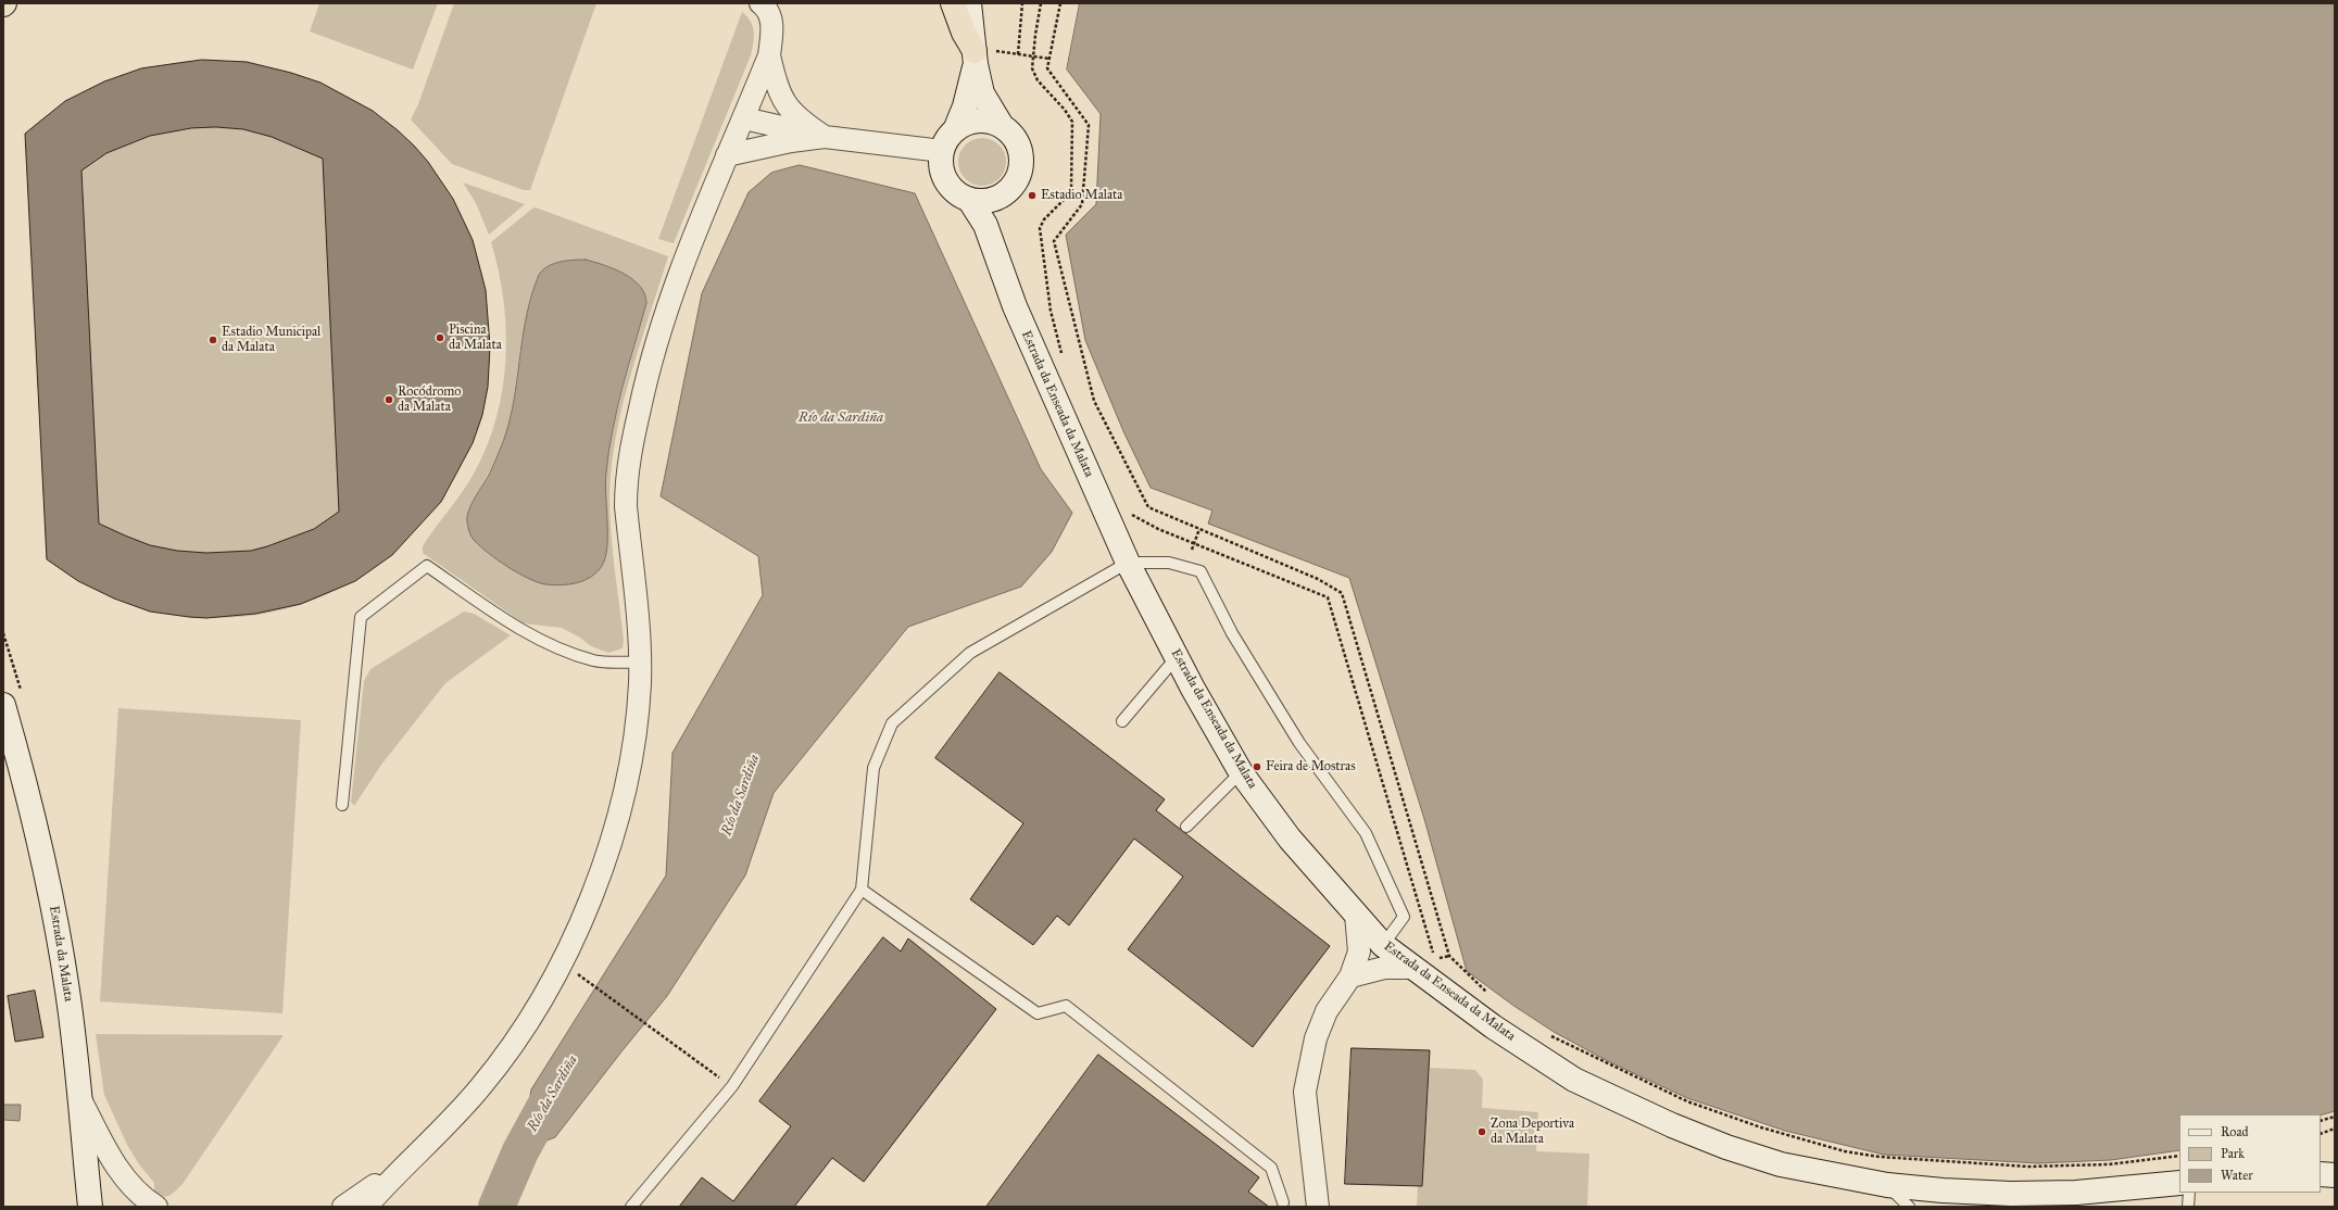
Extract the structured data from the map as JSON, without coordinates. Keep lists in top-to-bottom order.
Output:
{
  "streets": {
    "main road": ["Estrada da Enseada da Malata", "Estrada da Malata"]
  },
  "water": ["Río da Sardiña"],
  "places": [
    "Estadio Malata",
    "Piscina da Malata",
    "Estadio Municipal da Malata",
    "Rocódromo da Malata",
    "Feira de Mostras",
    "Zona Deportiva da Malata"
  ],
  "legend": ["Road", "Park", "Water"]
}
